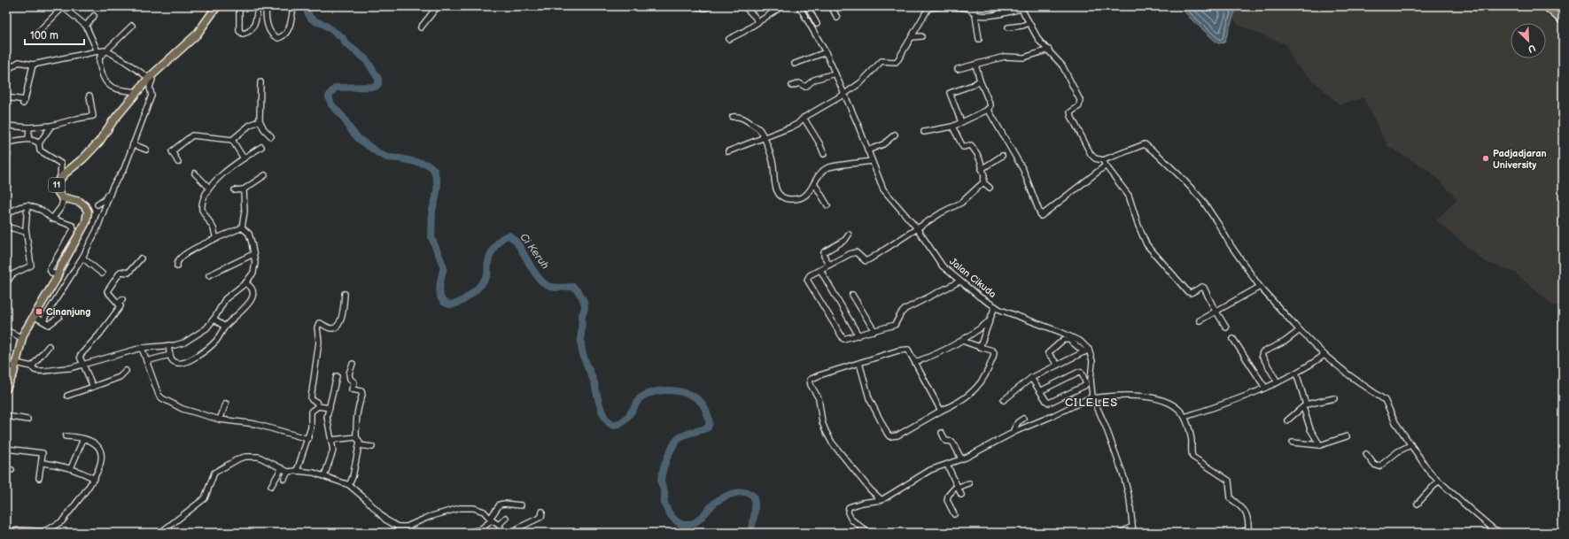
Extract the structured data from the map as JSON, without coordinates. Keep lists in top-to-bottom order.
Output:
{
  "streets": {
    "highway": ["11"],
    "street": ["Jalan Cikuda"]
  },
  "districts": ["CILELES"],
  "water": ["Ci Keruh"],
  "places": {
    "other": ["Padjadjaran University"],
    "transit": ["Cinanjung"]
  },
  "scale_bar": "100 m",
  "north": "bottom right"
}
